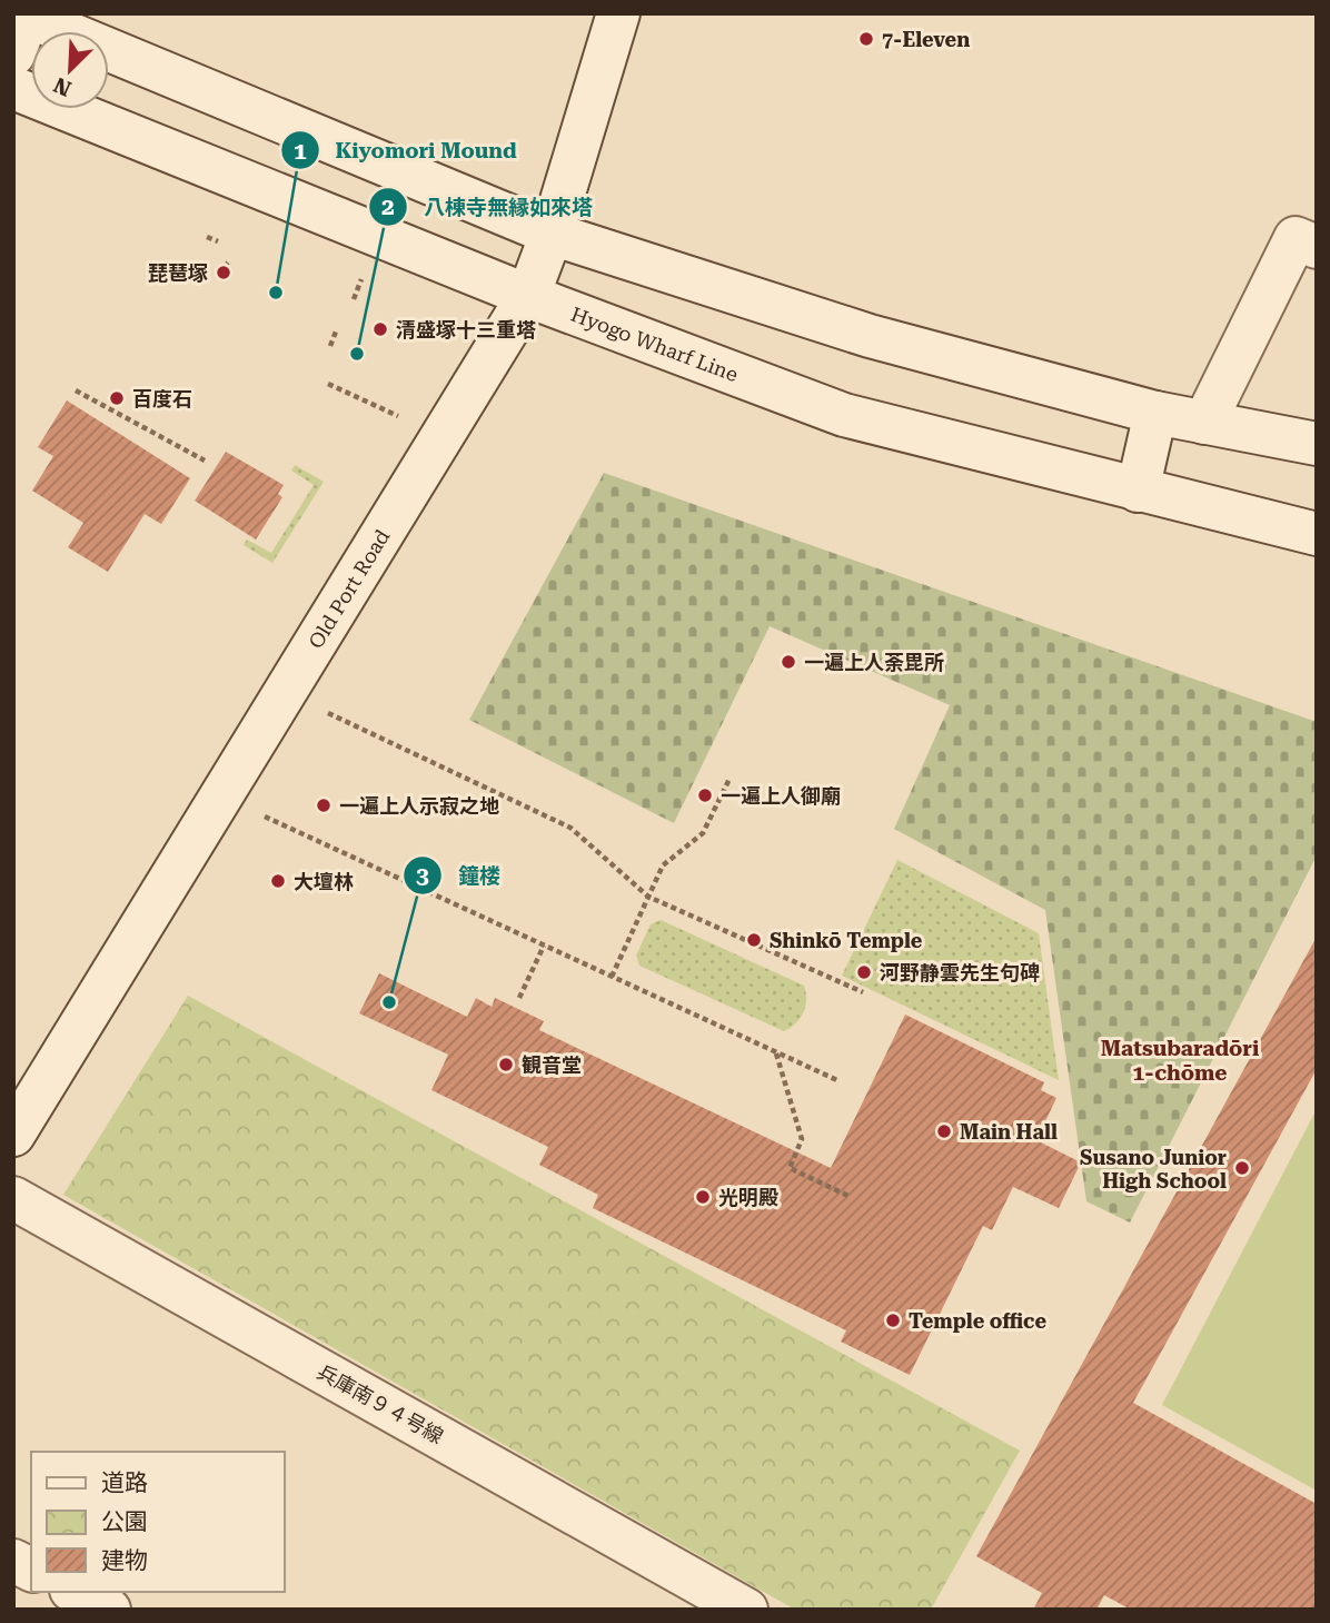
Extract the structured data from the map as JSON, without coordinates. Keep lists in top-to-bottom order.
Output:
{
  "streets": {
    "main road": ["Hyogo Wharf Line", "Old Port Road", "兵庫南９４号線"]
  },
  "crossings": [
    ["Hyogo Wharf Line", "Old Port Road"]
  ],
  "districts": ["Matsubaradōri 1-chōme"],
  "places": [
    "7-Eleven",
    "琵琶塚",
    "Kiyomori Mound",
    "清盛塚十三重塔",
    "八棟寺無縁如來塔",
    "百度石",
    "一遍上人荼毘所",
    "一遍上人御廟",
    "一遍上人示寂之地",
    "大壇林",
    "Shinkō Temple",
    "河野静雲先生句碑",
    "鐘楼",
    "観音堂",
    "Main Hall",
    "Susano Junior High School",
    "光明殿",
    "Temple office"
  ],
  "legend": ["道路", "公園", "建物"],
  "north": "bottom left"
}
